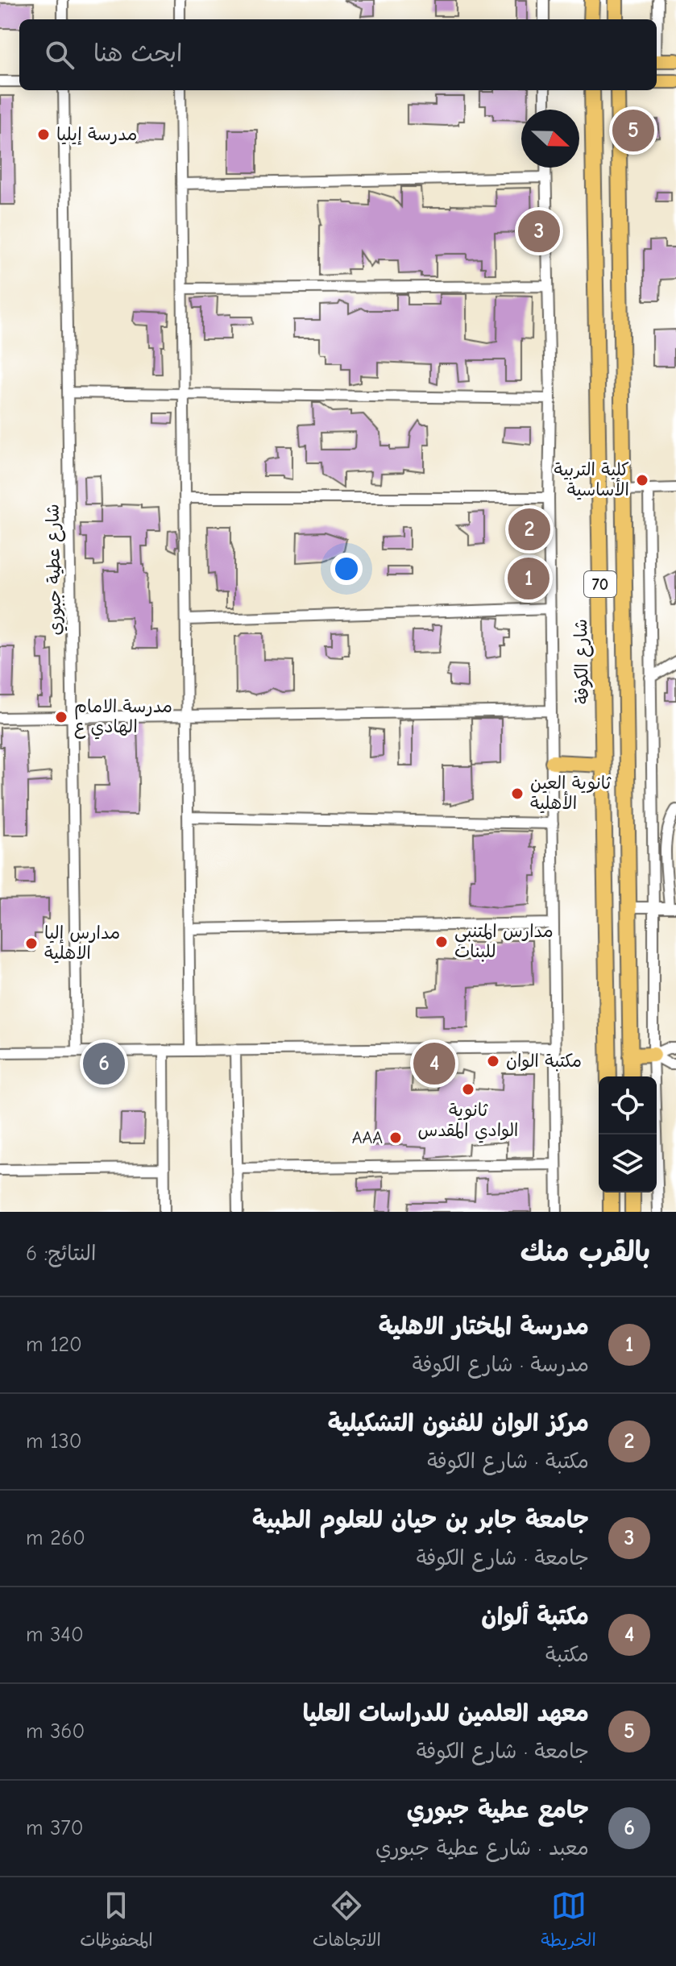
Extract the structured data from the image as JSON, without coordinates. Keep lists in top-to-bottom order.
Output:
{
  "streets": {
    "highway": ["70", "شارع الكوفة"],
    "street": ["شارع عطية جبوري"]
  },
  "places": [
    "مدرسة إيليا",
    "كلية التربية الأساسية",
    "مدرسة الامام الهادي ع",
    "ثانوية العين الأهلية",
    "مدارس المتنبي للبنات",
    "مدارس إليا الاهلية",
    "مكتبة الوان",
    "ثانوية الوادي المقدس",
    "AAA"
  ],
  "north": "right",
  "page": {
    "search": "ابحث هنا",
    "pins": [
      "5",
      "3",
      "2",
      "1",
      "4",
      "6"
    ],
    "heading": ["بالقرب منك", "النتائج: 6"],
    "list": [
      {
        "mark": "1",
        "name": "مدرسة المختار الاهلية",
        "note": "مدرسة · شارع الكوفة",
        "value": "120 m"
      },
      {
        "mark": "2",
        "name": "مركز الوان للفنون التشكيلية",
        "note": "مكتبة · شارع الكوفة",
        "value": "130 m"
      },
      {
        "mark": "3",
        "name": "جامعة جابر بن حيان للعلوم الطبية",
        "note": "جامعة · شارع الكوفة",
        "value": "260 m"
      },
      {
        "mark": "4",
        "name": "مكتبة ألوان",
        "note": "مكتبة",
        "value": "340 m"
      },
      {
        "mark": "5",
        "name": "معهد العلمين للدراسات العليا",
        "note": "جامعة · شارع الكوفة",
        "value": "360 m"
      },
      {
        "mark": "6",
        "name": "جامع عطية جبوري",
        "note": "معبد · شارع عطية جبوري",
        "value": "370 m"
      }
    ],
    "nav": ["الخريطة", "الاتجاهات", "المحفوظات"]
  }
}
